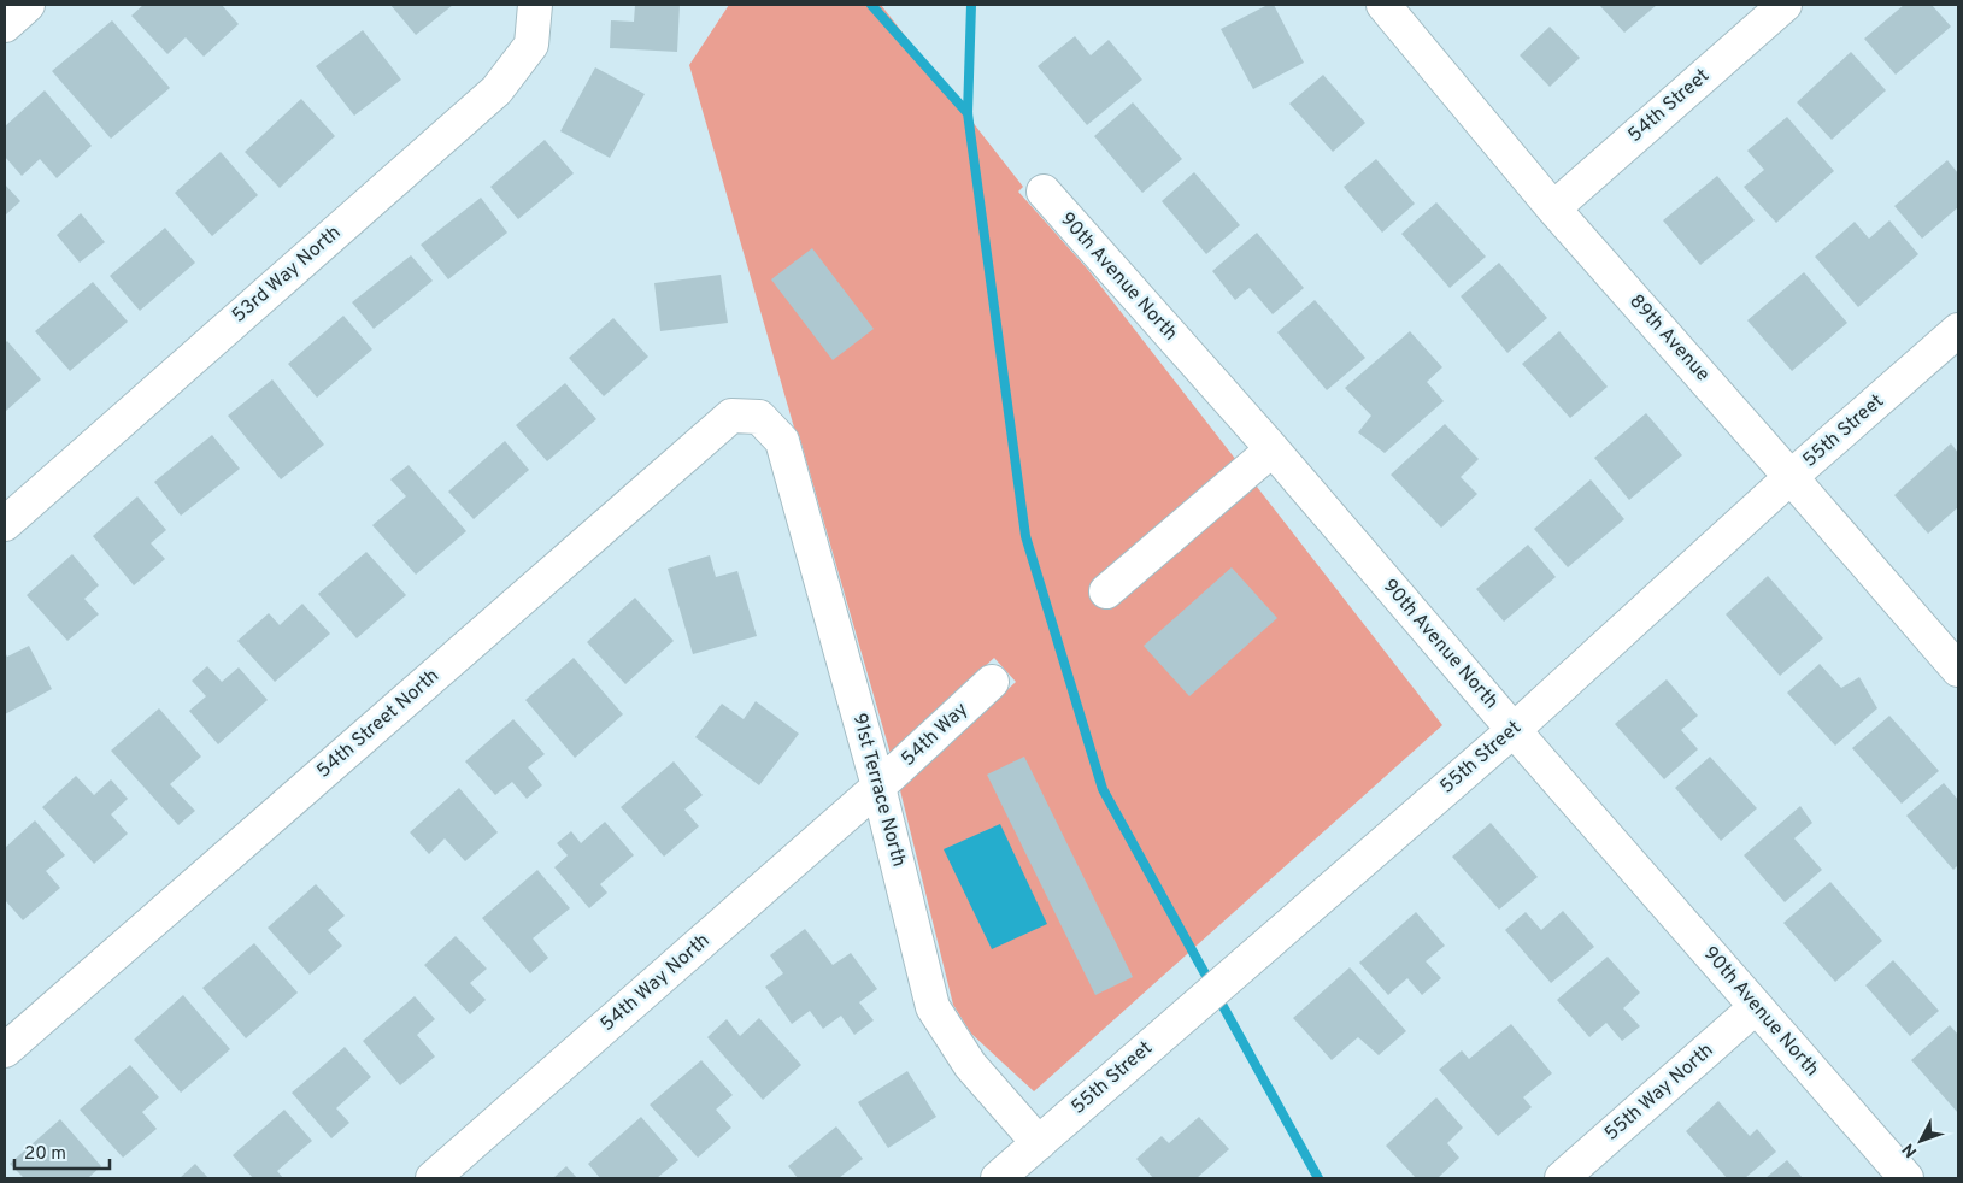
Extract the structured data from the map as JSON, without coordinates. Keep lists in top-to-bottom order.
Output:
{
  "streets": {
    "street": [
      "54th Street",
      "53rd Way North",
      "90th Avenue North",
      "89th Avenue",
      "55th Street",
      "54th Street North",
      "54th Way",
      "91st Terrace North",
      "54th Way North",
      "55th Way North"
    ]
  },
  "crossings": [
    ["54th Street", "89th Avenue"],
    ["90th Avenue North", "55th Street"],
    ["90th Avenue North", "55th Way North"],
    ["89th Avenue", "55th Street"],
    ["55th Street", "91st Terrace North"],
    ["54th Street North", "91st Terrace North"],
    ["54th Way", "91st Terrace North"],
    ["54th Way", "54th Way North"],
    ["91st Terrace North", "54th Way North"]
  ],
  "scale_bar": "20 m",
  "north": "bottom left"
}
